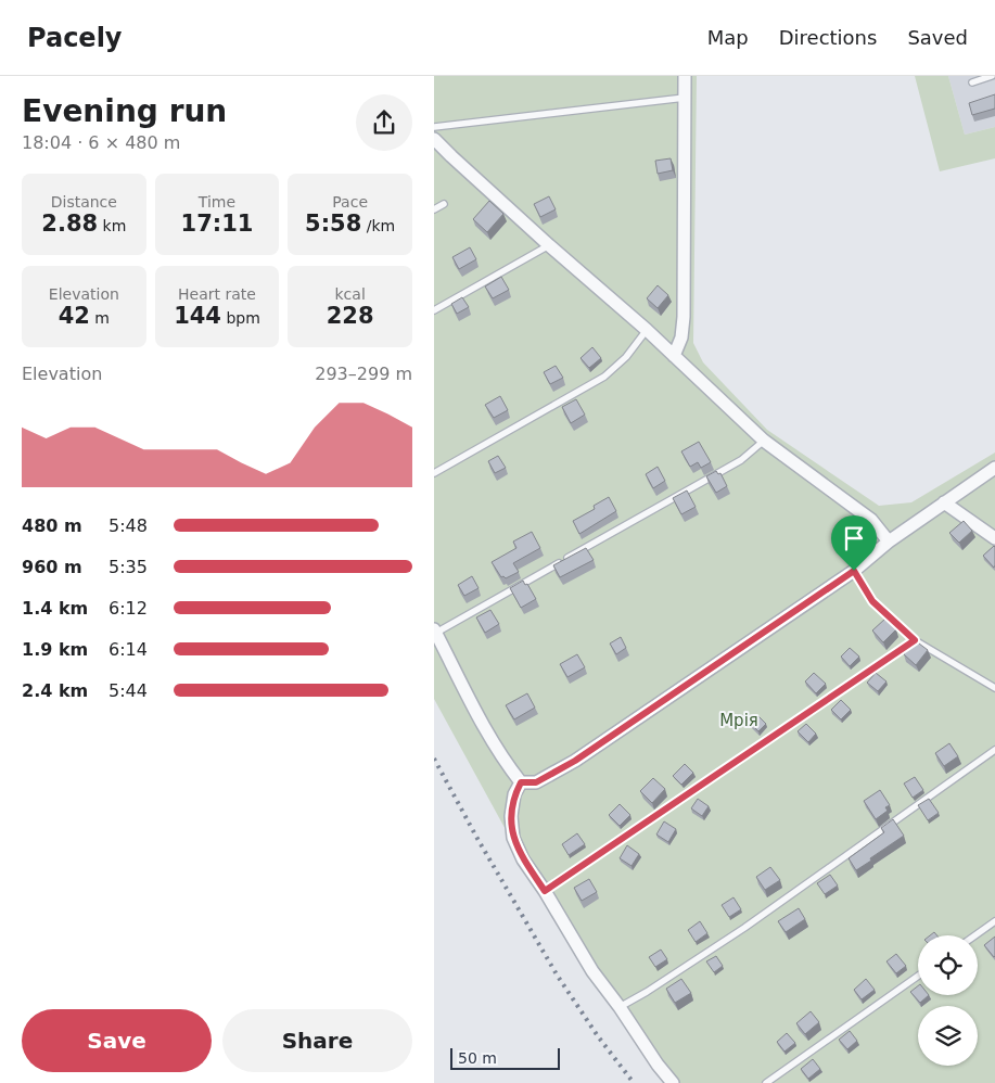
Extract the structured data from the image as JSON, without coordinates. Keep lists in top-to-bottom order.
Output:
{
  "parks": ["Мрія"],
  "scale_bar": "50 m",
  "page": {
    "header": "Pacely",
    "nav": ["Map", "Directions", "Saved"],
    "heading": ["Evening run", "18:04 · 6 × 480 m"],
    "stats": [
      ["Distance", "2.88 km"],
      ["Time", "17:11"],
      ["Pace", "5:58 /km"],
      ["Elevation", "42 m"],
      ["Heart rate", "144 bpm"],
      ["kcal", "228"]
    ],
    "chart": ["Elevation", "293–299 m"],
    "list": [
      {
        "name": "480 m",
        "note": "5:48"
      },
      {
        "name": "960 m",
        "note": "5:35"
      },
      {
        "name": "1.4 km",
        "note": "6:12"
      },
      {
        "name": "1.9 km",
        "note": "6:14"
      },
      {
        "name": "2.4 km",
        "note": "5:44"
      }
    ],
    "buttons": ["Save", "Share"],
    "scale": "50 m"
  }
}
